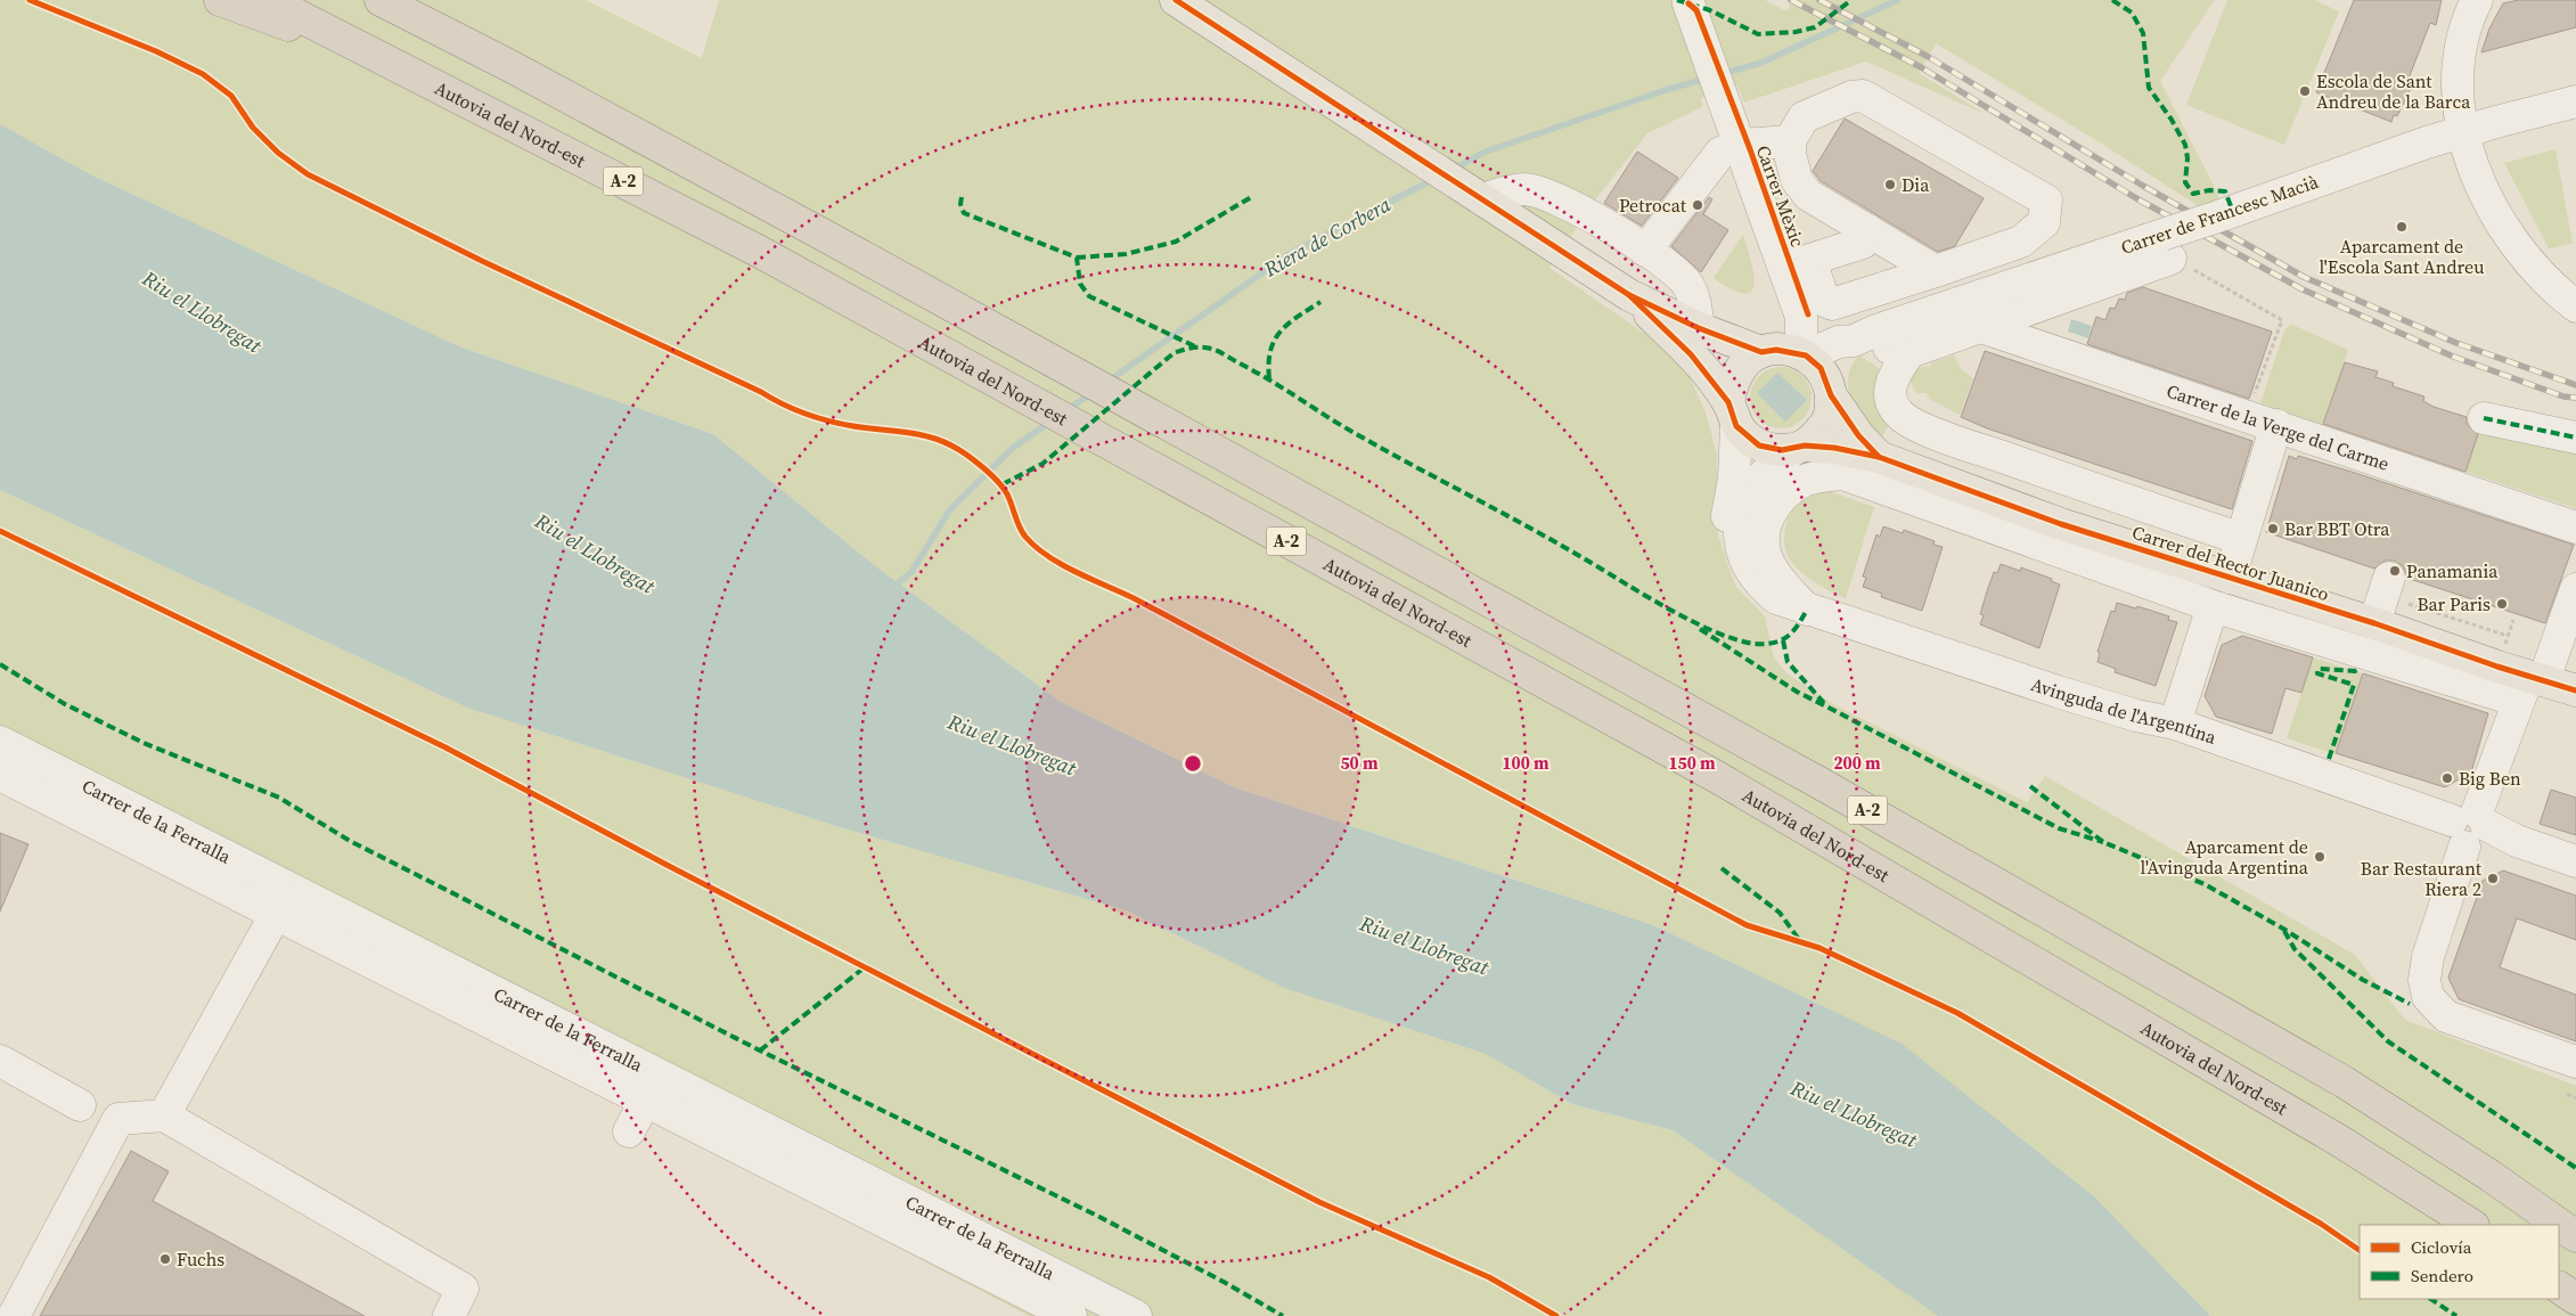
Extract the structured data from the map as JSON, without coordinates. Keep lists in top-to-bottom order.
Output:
{
  "streets": {
    "highway": ["Autovia del Nord-est", "A-2"],
    "main road": ["Carrer del Rector Juanico"],
    "street": [
      "Carrer de Francesc Macià",
      "Carrer de la Verge del Carme",
      "Avinguda de l'Argentina",
      "Carrer de la Ferralla"
    ],
    "cycle path": ["Carrer Mèxic"]
  },
  "crossings": [
    ["Carrer de Francesc Macià", "Carrer de la Verge del Carme"],
    ["Carrer de Francesc Macià", "Carrer del Rector Juanico"],
    ["Carrer de Francesc Macià", "Avinguda de l'Argentina"],
    ["Carrer del Rector Juanico", "Avinguda de l'Argentina"]
  ],
  "water": ["Riera de Corbera", "Riu el Llobregat"],
  "places": [
    "Escola de Sant Andreu de la Barca",
    "Dia",
    "Petrocat",
    "Aparcament de l'Escola Sant Andreu",
    "Bar BBT Otra",
    "Panamania",
    "Bar Paris",
    "Big Ben",
    "Aparcament de l'Avinguda Argentina",
    "Bar Restaurant Riera 2",
    "Fuchs"
  ],
  "legend": ["Ciclovía", "Sendero"],
  "rings": [
    "50 m",
    "100 m",
    "150 m",
    "200 m"
  ]
}
